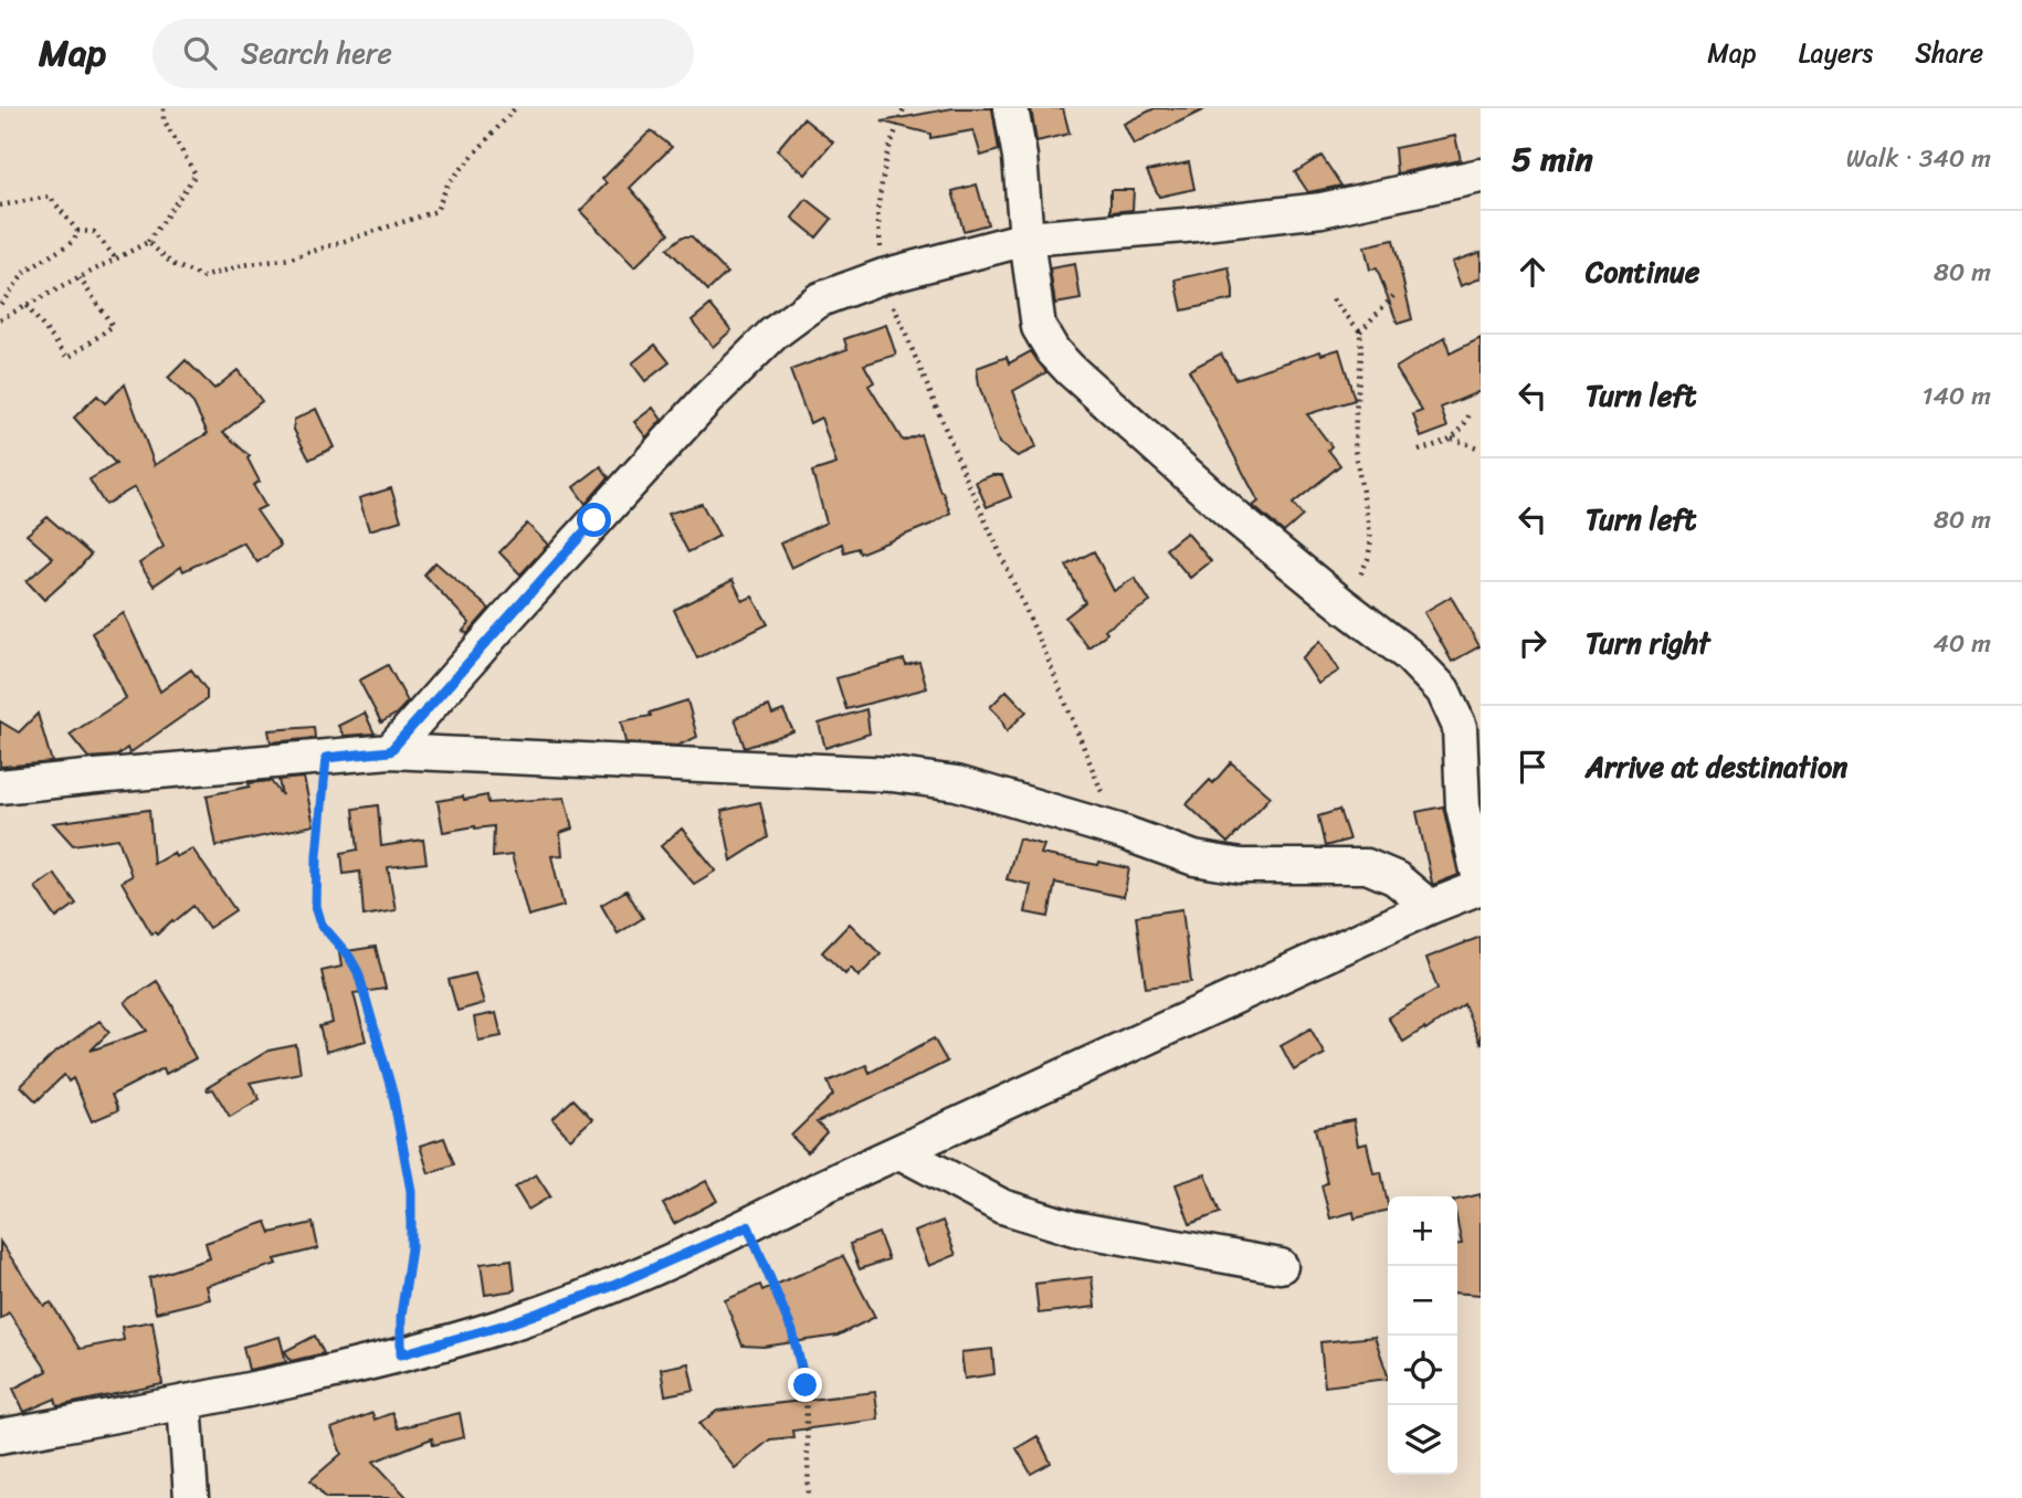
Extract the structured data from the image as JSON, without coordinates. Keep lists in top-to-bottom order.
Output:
{
  "page": {
    "header": "Map",
    "search": "Search here",
    "nav": ["Map", "Layers", "Share"],
    "heading": ["5 min", "Walk · 340 m"],
    "list": [
      ["Continue", "80 m"],
      ["Turn left", "140 m"],
      ["Turn left", "80 m"],
      ["Turn right", "40 m"],
      "Arrive at destination"
    ],
    "map_buttons": ["+", "−"]
  }
}
